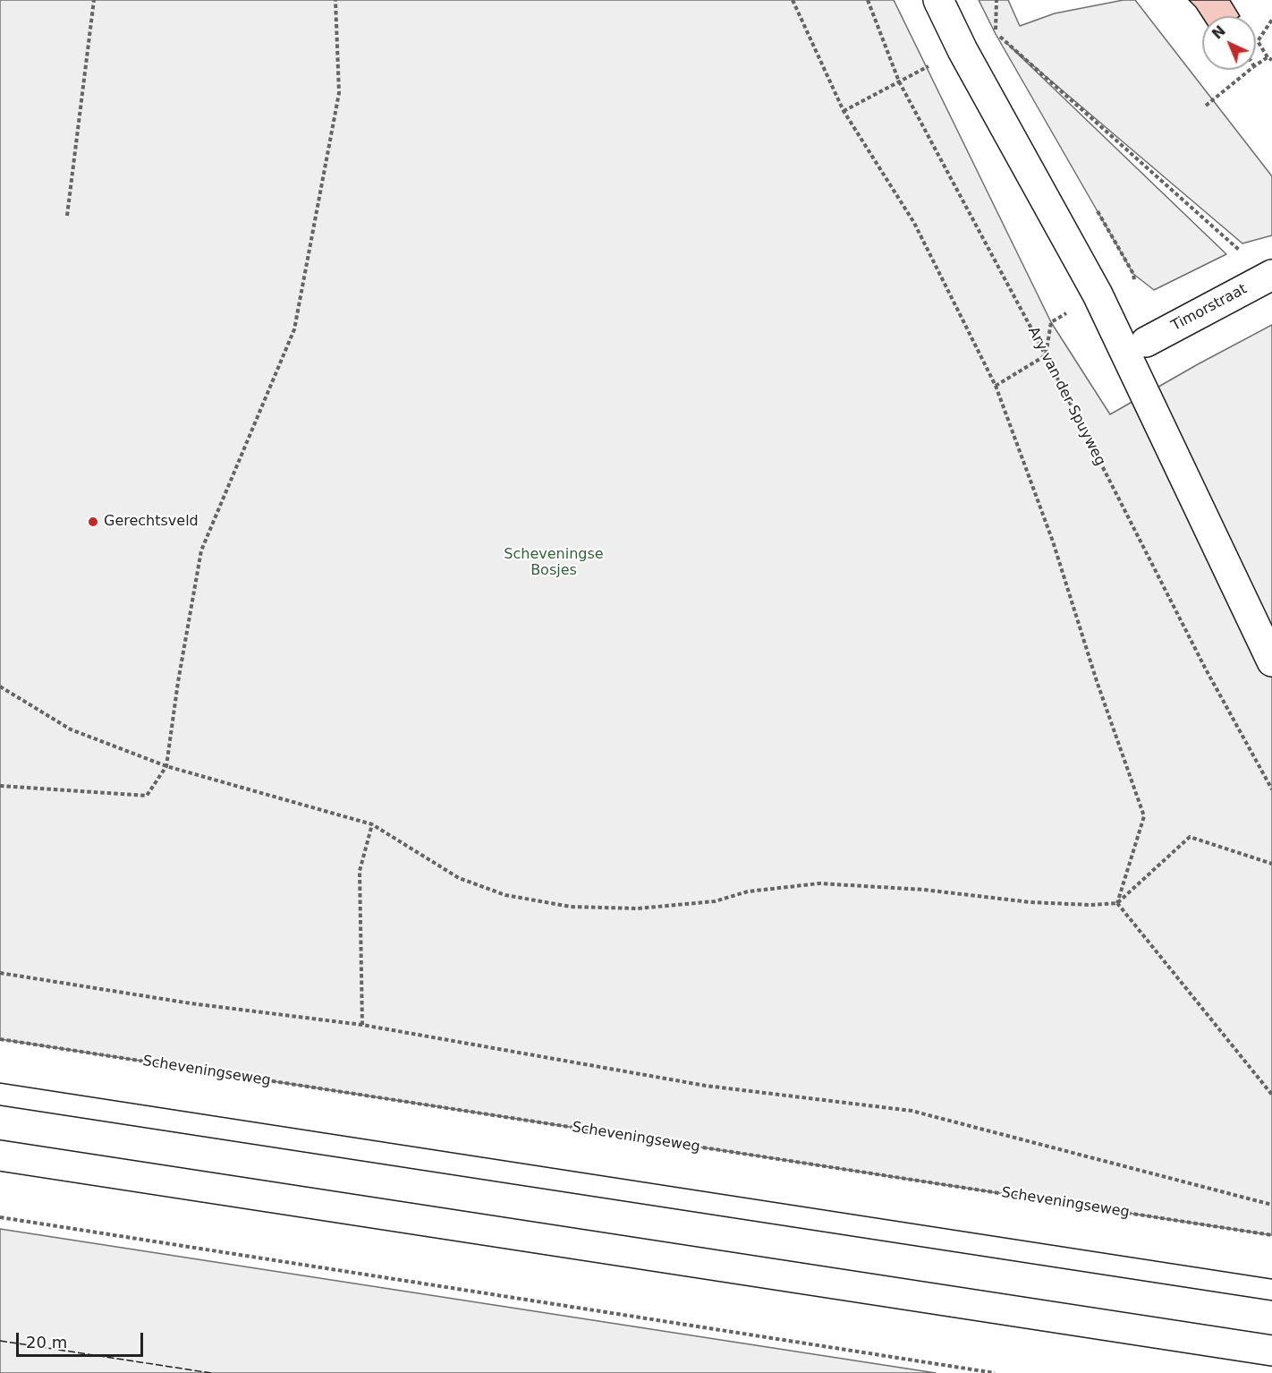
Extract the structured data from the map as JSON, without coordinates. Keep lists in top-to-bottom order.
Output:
{
  "streets": {
    "street": ["Timorstraat"],
    "path": ["Ary van der Spuyweg", "Scheveningseweg"]
  },
  "parks": ["Scheveningse Bosjes"],
  "places": ["Gerechtsveld"],
  "scale_bar": "20 m",
  "north": "top left"
}
